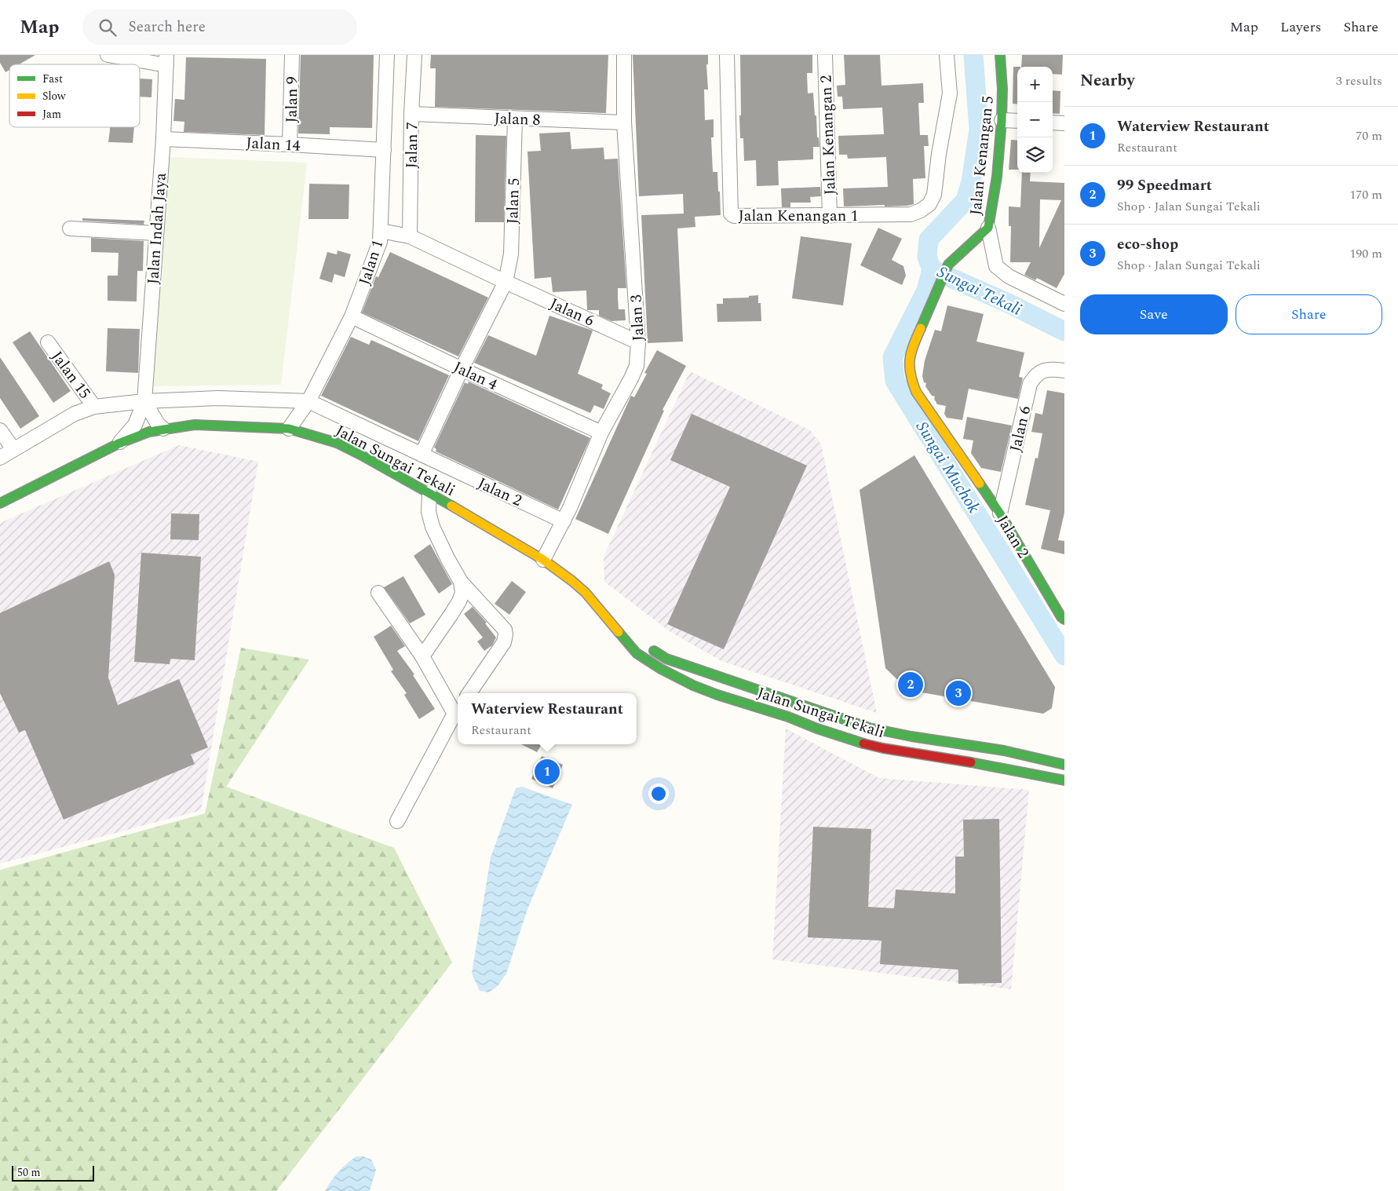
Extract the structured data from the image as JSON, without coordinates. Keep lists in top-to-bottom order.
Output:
{
  "streets": {
    "street": [
      "Jalan 9",
      "Jalan 8",
      "Jalan Kenangan 2",
      "Jalan 14",
      "Jalan 7",
      "Jalan Kenangan 5",
      "Jalan 5",
      "Jalan Kenangan 1",
      "Jalan Indah Jaya",
      "Jalan 1",
      "Jalan 6",
      "Jalan 3",
      "Jalan 15",
      "Jalan 4",
      "Jalan Sungai Tekali",
      "Jalan 2"
    ]
  },
  "crossings": [
    ["Jalan 9", "Jalan 14"],
    ["Jalan 8", "Jalan 7"],
    ["Jalan 8", "Jalan 5"],
    ["Jalan 8", "Jalan 3"],
    ["Jalan Kenangan 2", "Jalan Kenangan 1"],
    ["Jalan 14", "Jalan Indah Jaya"],
    ["Jalan 14", "Jalan 1"],
    ["Jalan 7", "Jalan 6"],
    ["Jalan Kenangan 5", "Jalan 2"],
    ["Jalan 5", "Jalan 6"],
    ["Jalan Indah Jaya", "Jalan Sungai Tekali"],
    ["Jalan 1", "Jalan 6"],
    ["Jalan 1", "Jalan 4"],
    ["Jalan 1", "Jalan Sungai Tekali"],
    ["Jalan 1", "Jalan 2"],
    ["Jalan 6", "Jalan 3"],
    ["Jalan 6", "Jalan 2"],
    ["Jalan 3", "Jalan 4"],
    ["Jalan 3", "Jalan Sungai Tekali"],
    ["Jalan 3", "Jalan 2"]
  ],
  "water": ["Sungai Tekali", "Sungai Muchok"],
  "legend": ["Fast", "Slow", "Jam"],
  "scale_bar": "50 m",
  "page": {
    "header": "Map",
    "search": "Search here",
    "nav": ["Map", "Layers", "Share"],
    "heading": ["Nearby", "3 results"],
    "map_buttons": ["+", "−"],
    "list": [
      {
        "mark": "1",
        "name": "Waterview Restaurant",
        "note": "Restaurant",
        "value": "70 m"
      },
      {
        "mark": "2",
        "name": "99 Speedmart",
        "note": "Shop · Jalan Sungai Tekali",
        "value": "170 m"
      },
      {
        "mark": "3",
        "name": "eco-shop",
        "note": "Shop · Jalan Sungai Tekali",
        "value": "190 m"
      }
    ],
    "buttons": ["Save", "Share"],
    "pins": ["2", "3", "1"],
    "popup": ["Waterview Restaurant", "Restaurant"],
    "scale": "50 m"
  }
}
